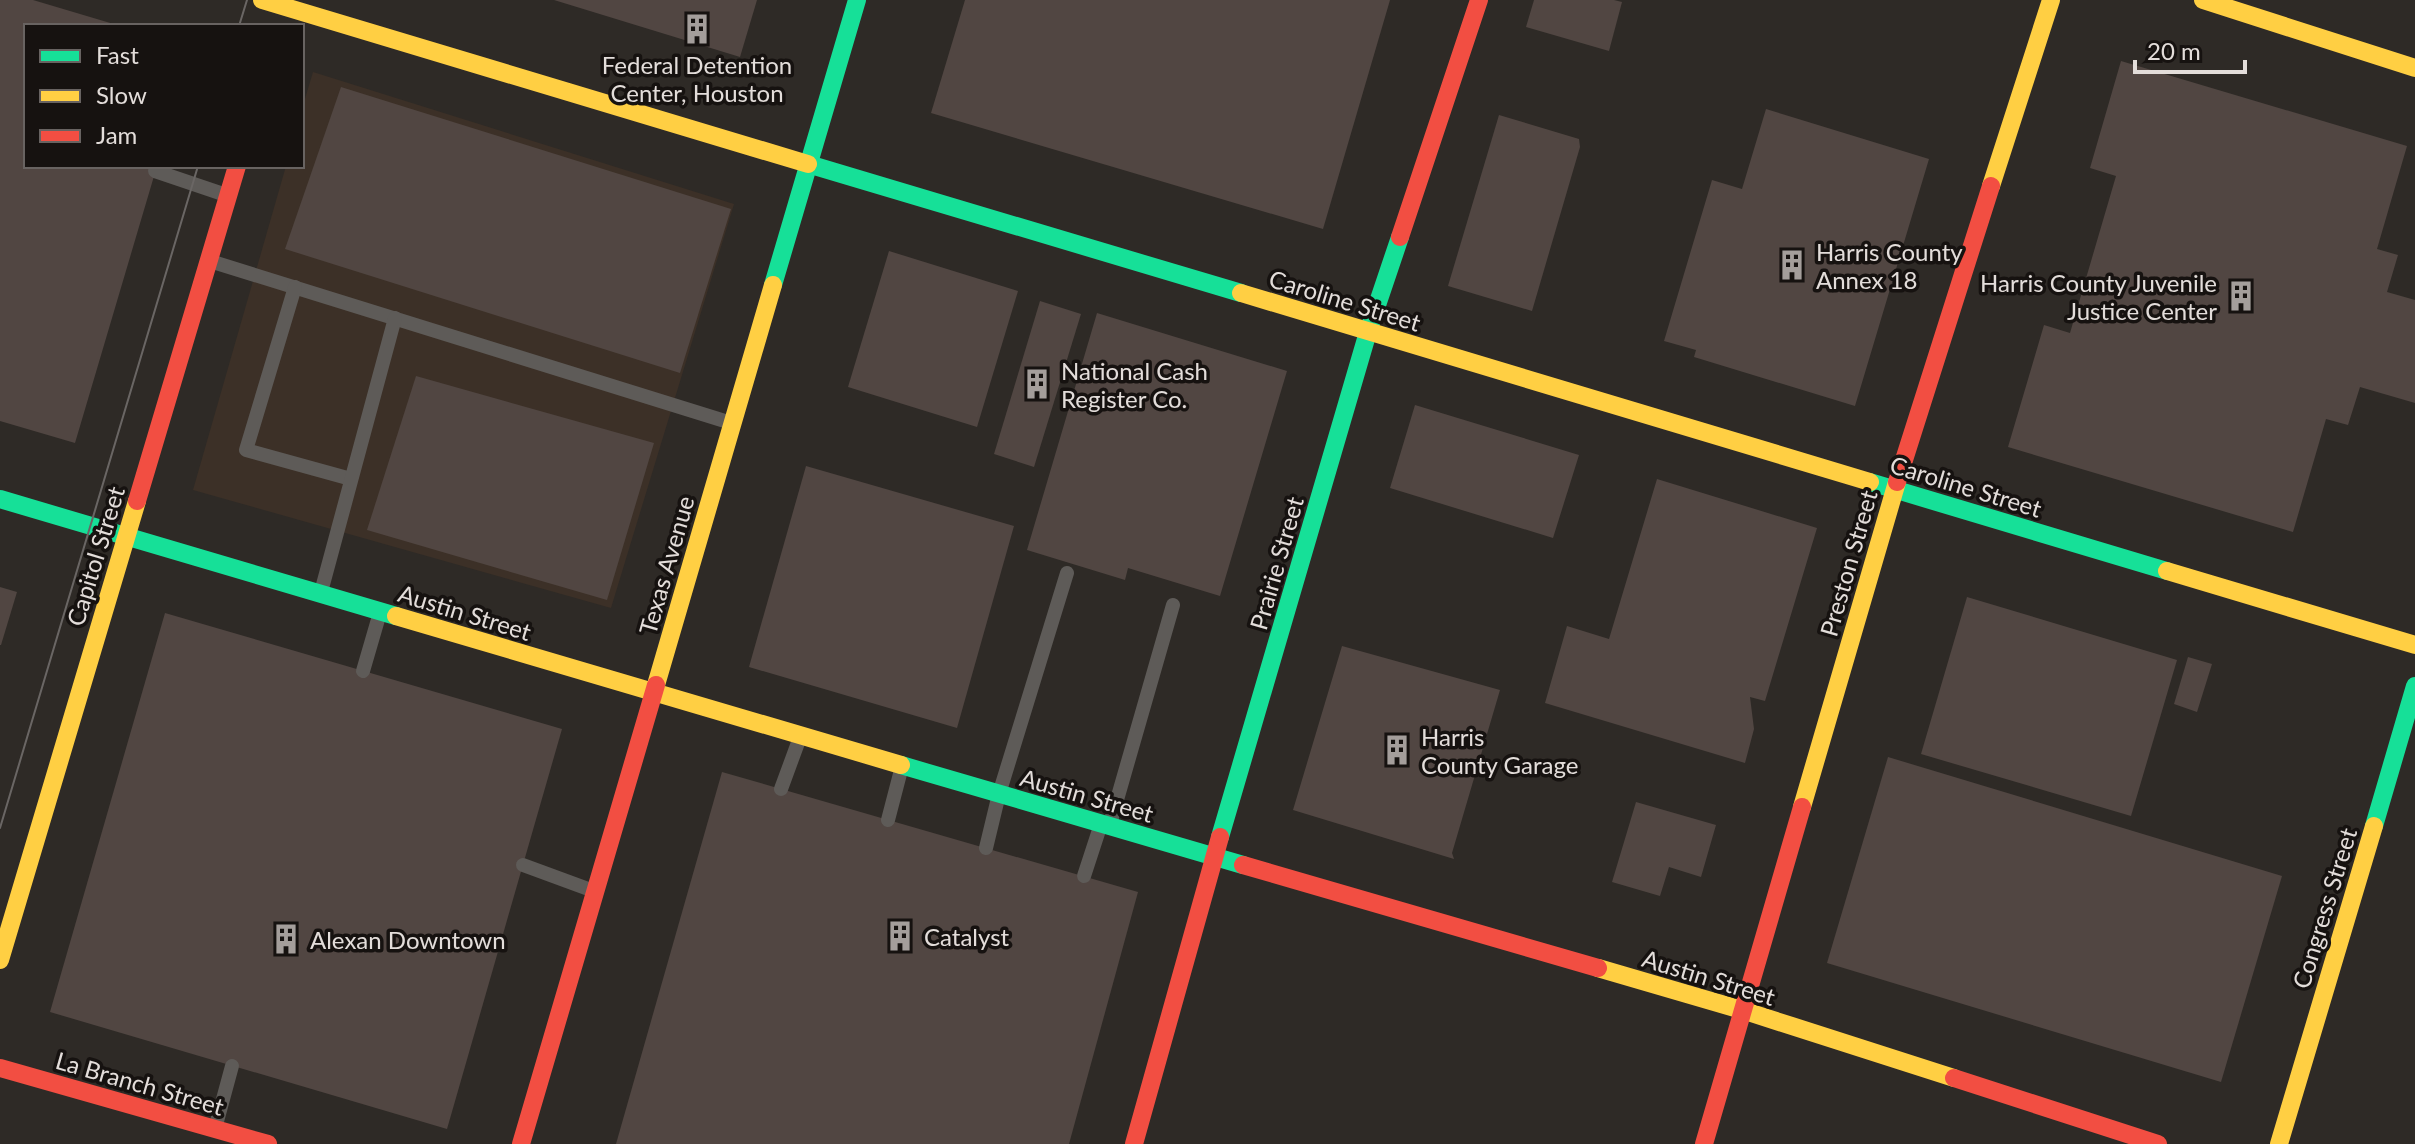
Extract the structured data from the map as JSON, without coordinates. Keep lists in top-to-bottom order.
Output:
{
  "streets": {
    "street": [
      "Caroline Street",
      "Capitol Street",
      "Prairie Street",
      "Preston Street",
      "Texas Avenue",
      "Austin Street",
      "Congress Street",
      "La Branch Street"
    ]
  },
  "crossings": [
    ["Caroline Street", "Prairie Street"],
    ["Caroline Street", "Preston Street"],
    ["Caroline Street", "Texas Avenue"],
    ["Capitol Street", "Austin Street"],
    ["Prairie Street", "Austin Street"],
    ["Preston Street", "Austin Street"],
    ["Texas Avenue", "Austin Street"]
  ],
  "places": {
    "building": [
      "Federal Detention Center, Houston",
      "Harris County Annex 18",
      "Harris County Juvenile Justice Center",
      "National Cash Register Co.",
      "Harris County Garage",
      "Catalyst",
      "Alexan Downtown"
    ]
  },
  "legend": ["Fast", "Slow", "Jam"],
  "scale_bar": "20 m"
}
